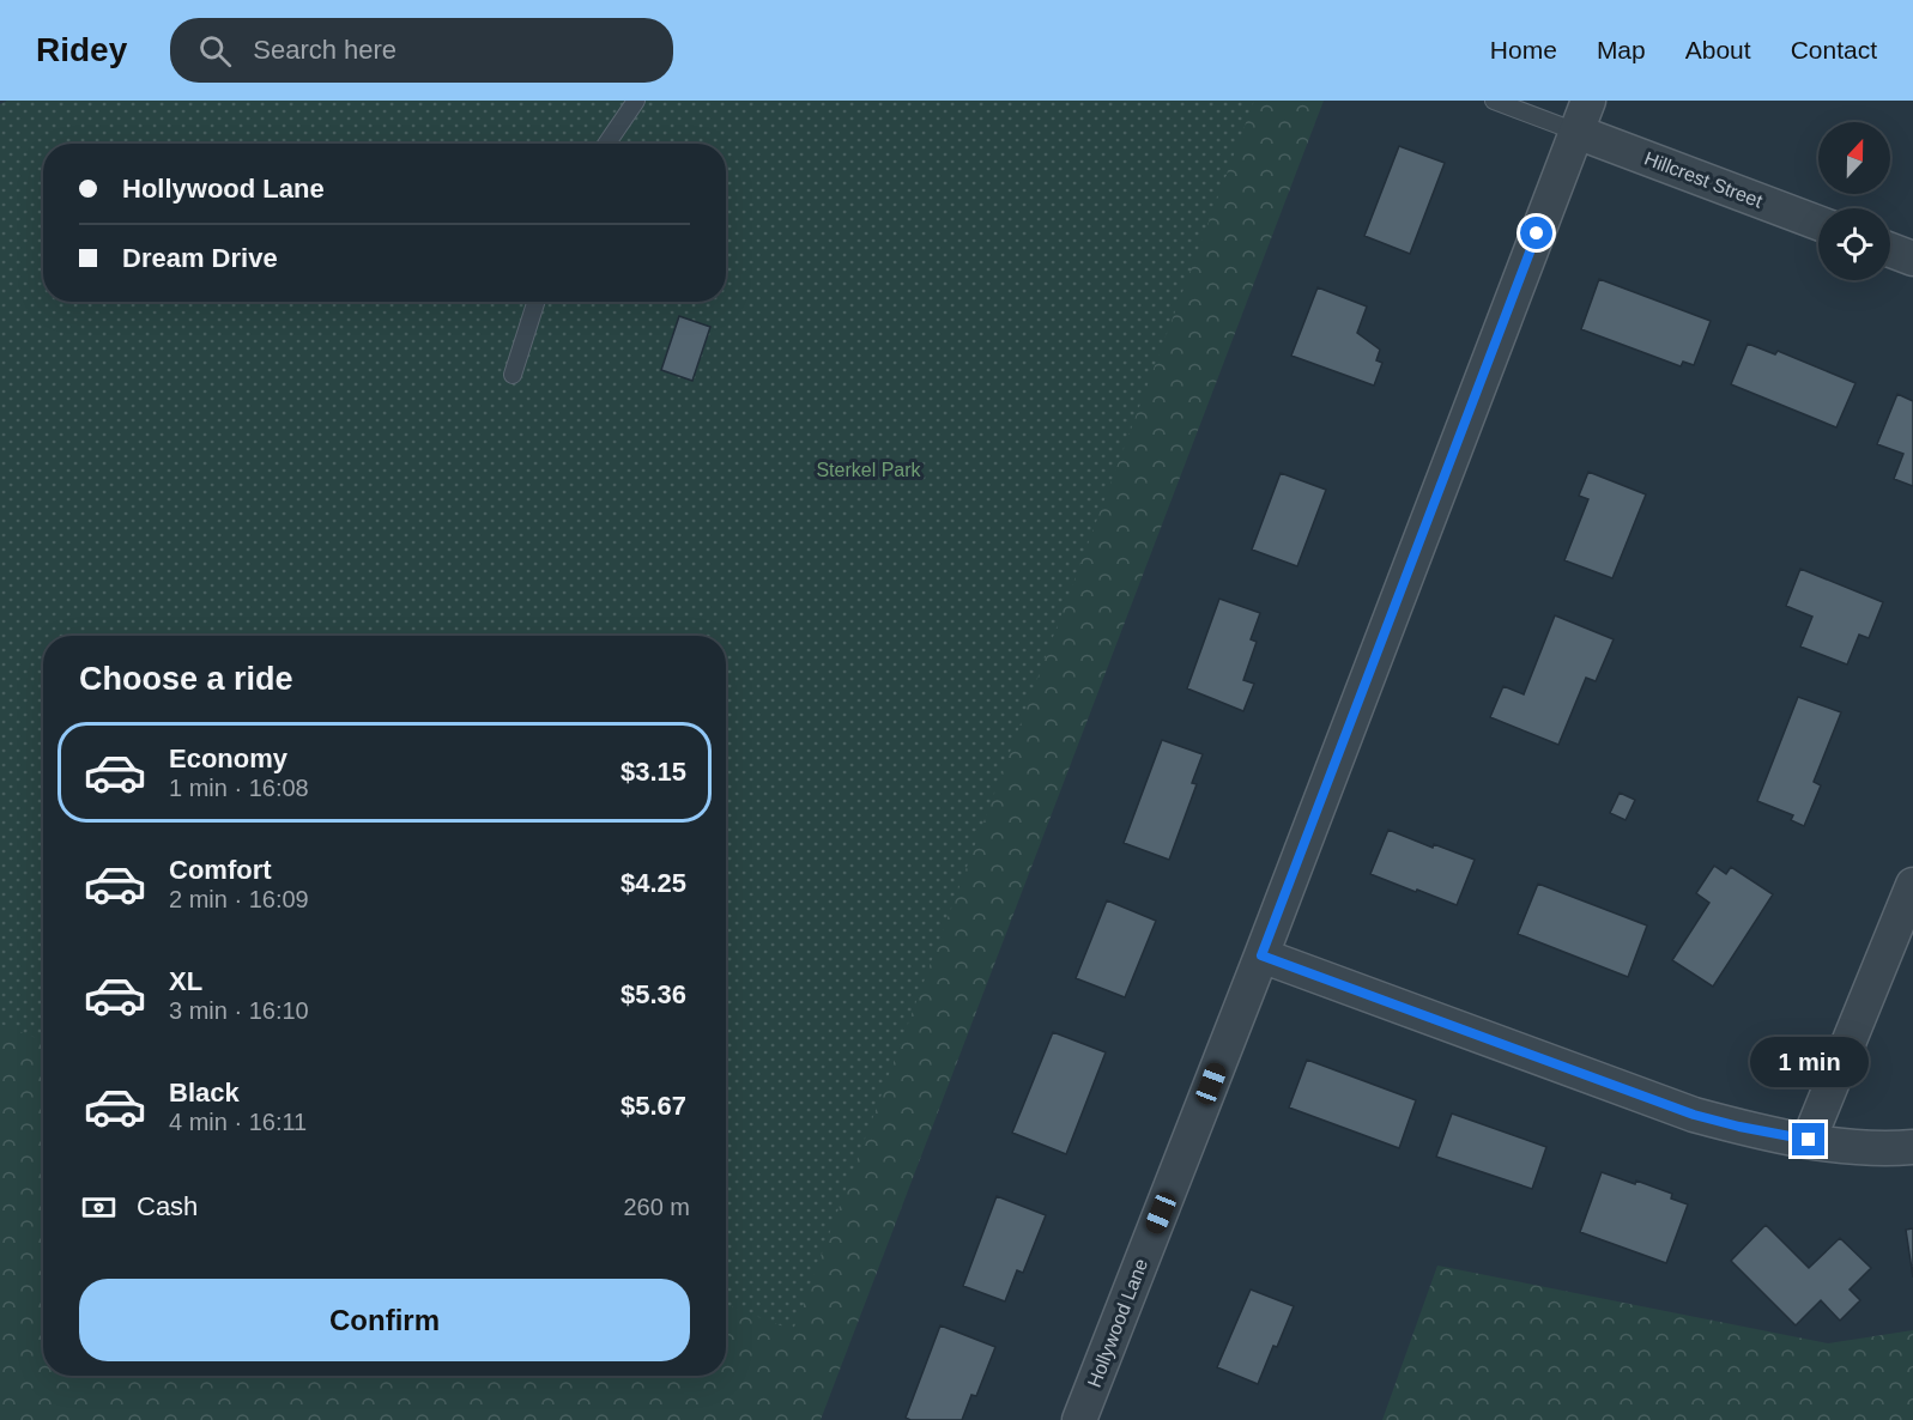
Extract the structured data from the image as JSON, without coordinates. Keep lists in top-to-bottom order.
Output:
{
  "streets": {
    "street": ["Hillcrest Street", "Hollywood Lane"]
  },
  "crossings": [
    ["Hillcrest Street", "Hollywood Lane"]
  ],
  "parks": ["Sterkel Park"],
  "north": "top",
  "page": {
    "header": "Ridey",
    "search": "Search here",
    "nav": [
      "Home",
      "Map",
      "About",
      "Contact"
    ],
    "banner": ["Hollywood Lane", "Dream Drive"],
    "heading": "Choose a ride",
    "list": [
      {
        "name": "Economy",
        "note": "1 min · 16:08",
        "value": "$3.15"
      },
      {
        "name": "Comfort",
        "note": "2 min · 16:09",
        "value": "$4.25"
      },
      {
        "name": "XL",
        "note": "3 min · 16:10",
        "value": "$5.36"
      },
      {
        "name": "Black",
        "note": "4 min · 16:11",
        "value": "$5.67"
      }
    ],
    "bubble": "1 min",
    "pay": ["Cash", "260 m"],
    "buttons": "Confirm"
  }
}
